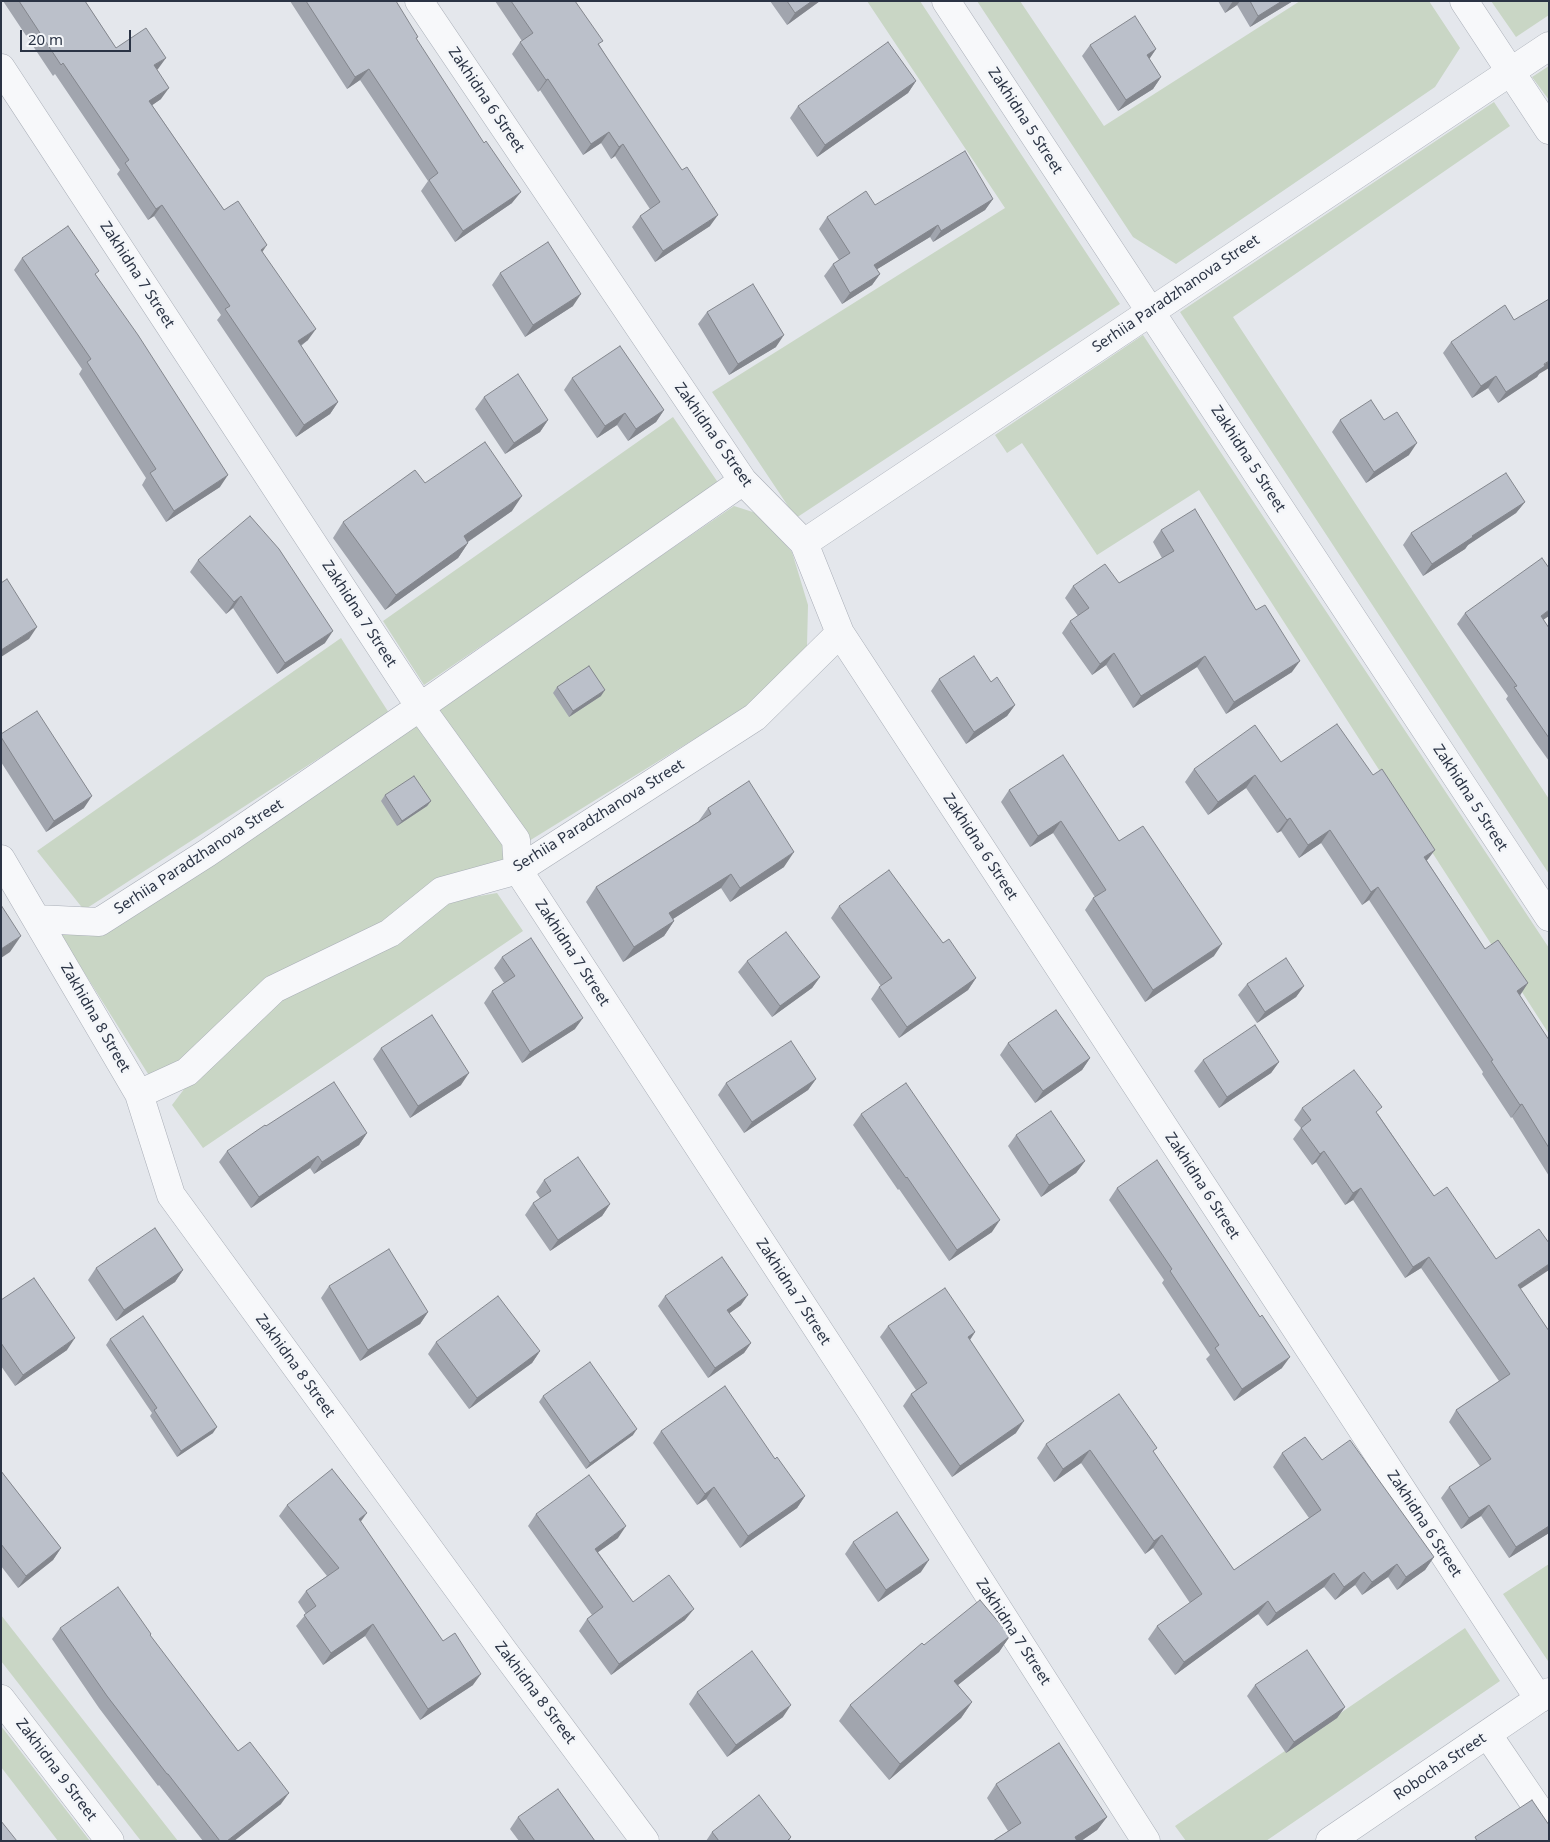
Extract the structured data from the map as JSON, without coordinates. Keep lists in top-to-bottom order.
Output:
{
  "streets": {
    "street": [
      "Zakhidna 6 Street",
      "Zakhidna 5 Street",
      "Zakhidna 7 Street",
      "Serhiia Paradzhanova Street",
      "Zakhidna 8 Street",
      "Robocha Street",
      "Zakhidna 9 Street"
    ]
  },
  "crossings": [
    ["Zakhidna 6 Street", "Serhiia Paradzhanova Street"],
    ["Zakhidna 6 Street", "Robocha Street"],
    ["Zakhidna 5 Street", "Serhiia Paradzhanova Street"],
    ["Zakhidna 7 Street", "Serhiia Paradzhanova Street"],
    ["Serhiia Paradzhanova Street", "Zakhidna 8 Street"]
  ],
  "scale_bar": "20 m"
}
